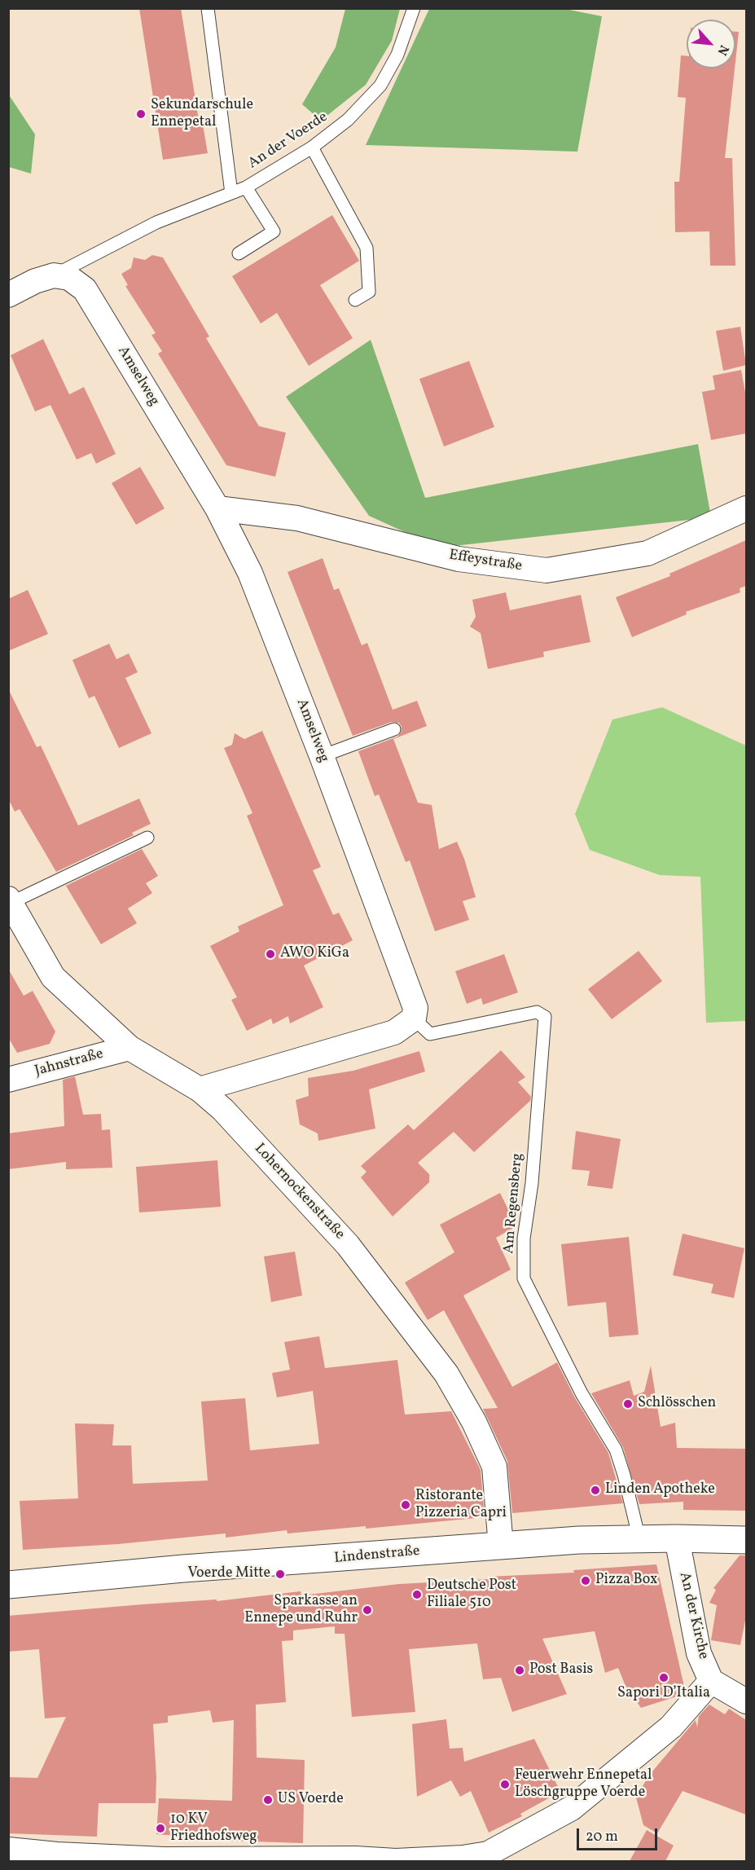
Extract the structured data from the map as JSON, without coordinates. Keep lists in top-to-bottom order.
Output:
{
  "streets": {
    "street": [
      "Amselweg",
      "Effeystraße",
      "Jahnstraße",
      "Lohernockenstraße",
      "Lindenstraße",
      "An der Kirche"
    ],
    "lane": ["An der Voerde", "Am Regensberg"]
  },
  "crossings": [
    ["Amselweg", "Effeystraße"],
    ["Amselweg", "Am Regensberg"],
    ["Jahnstraße", "Lohernockenstraße"],
    ["Lohernockenstraße", "Lindenstraße"],
    ["Am Regensberg", "Lindenstraße"],
    ["Lindenstraße", "An der Kirche"]
  ],
  "places": [
    "Sekundarschule Ennepetal",
    "AWO KiGa",
    "Schlösschen",
    "Linden Apotheke",
    "Ristorante Pizzeria Capri",
    "Voerde Mitte",
    "Pizza Box",
    "Deutsche Post Filiale 510",
    "Sparkasse an Ennepe und Ruhr",
    "Post Basis",
    "Sapori D’Italia",
    "Feuerwehr Ennepetal Löschgruppe Voerde",
    "US Voerde",
    "10 KV Friedhofsweg"
  ],
  "scale_bar": "20 m",
  "north": "bottom right"
}
